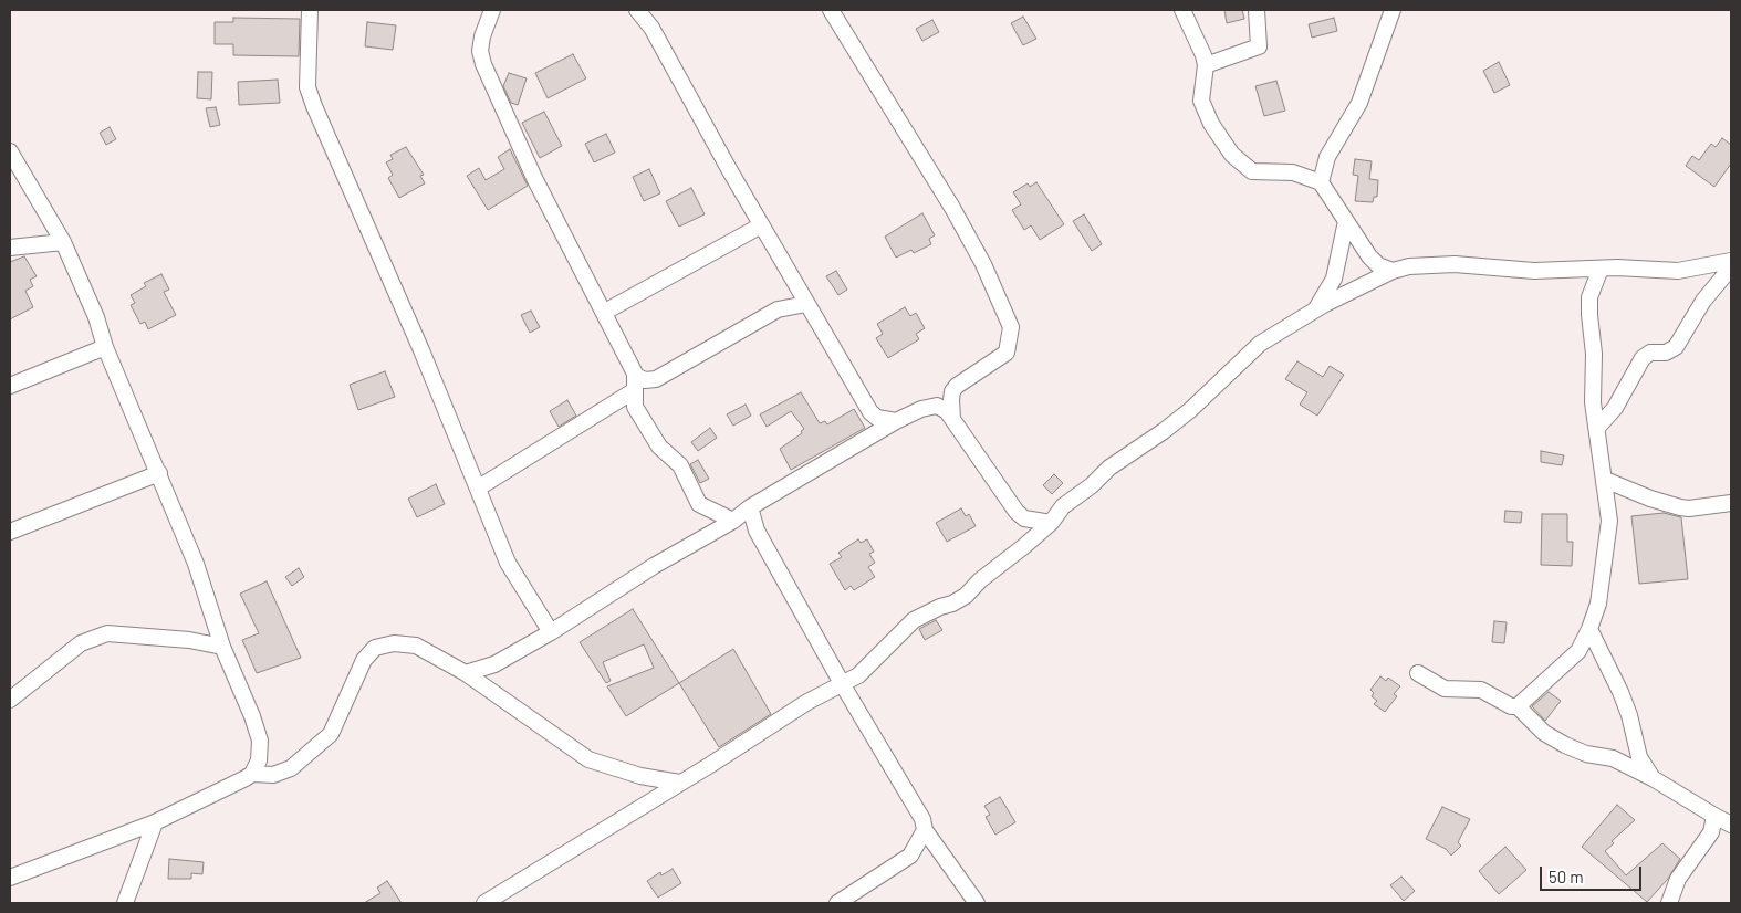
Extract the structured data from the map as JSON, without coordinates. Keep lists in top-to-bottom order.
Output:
{
  "scale_bar": "50 m"
}
